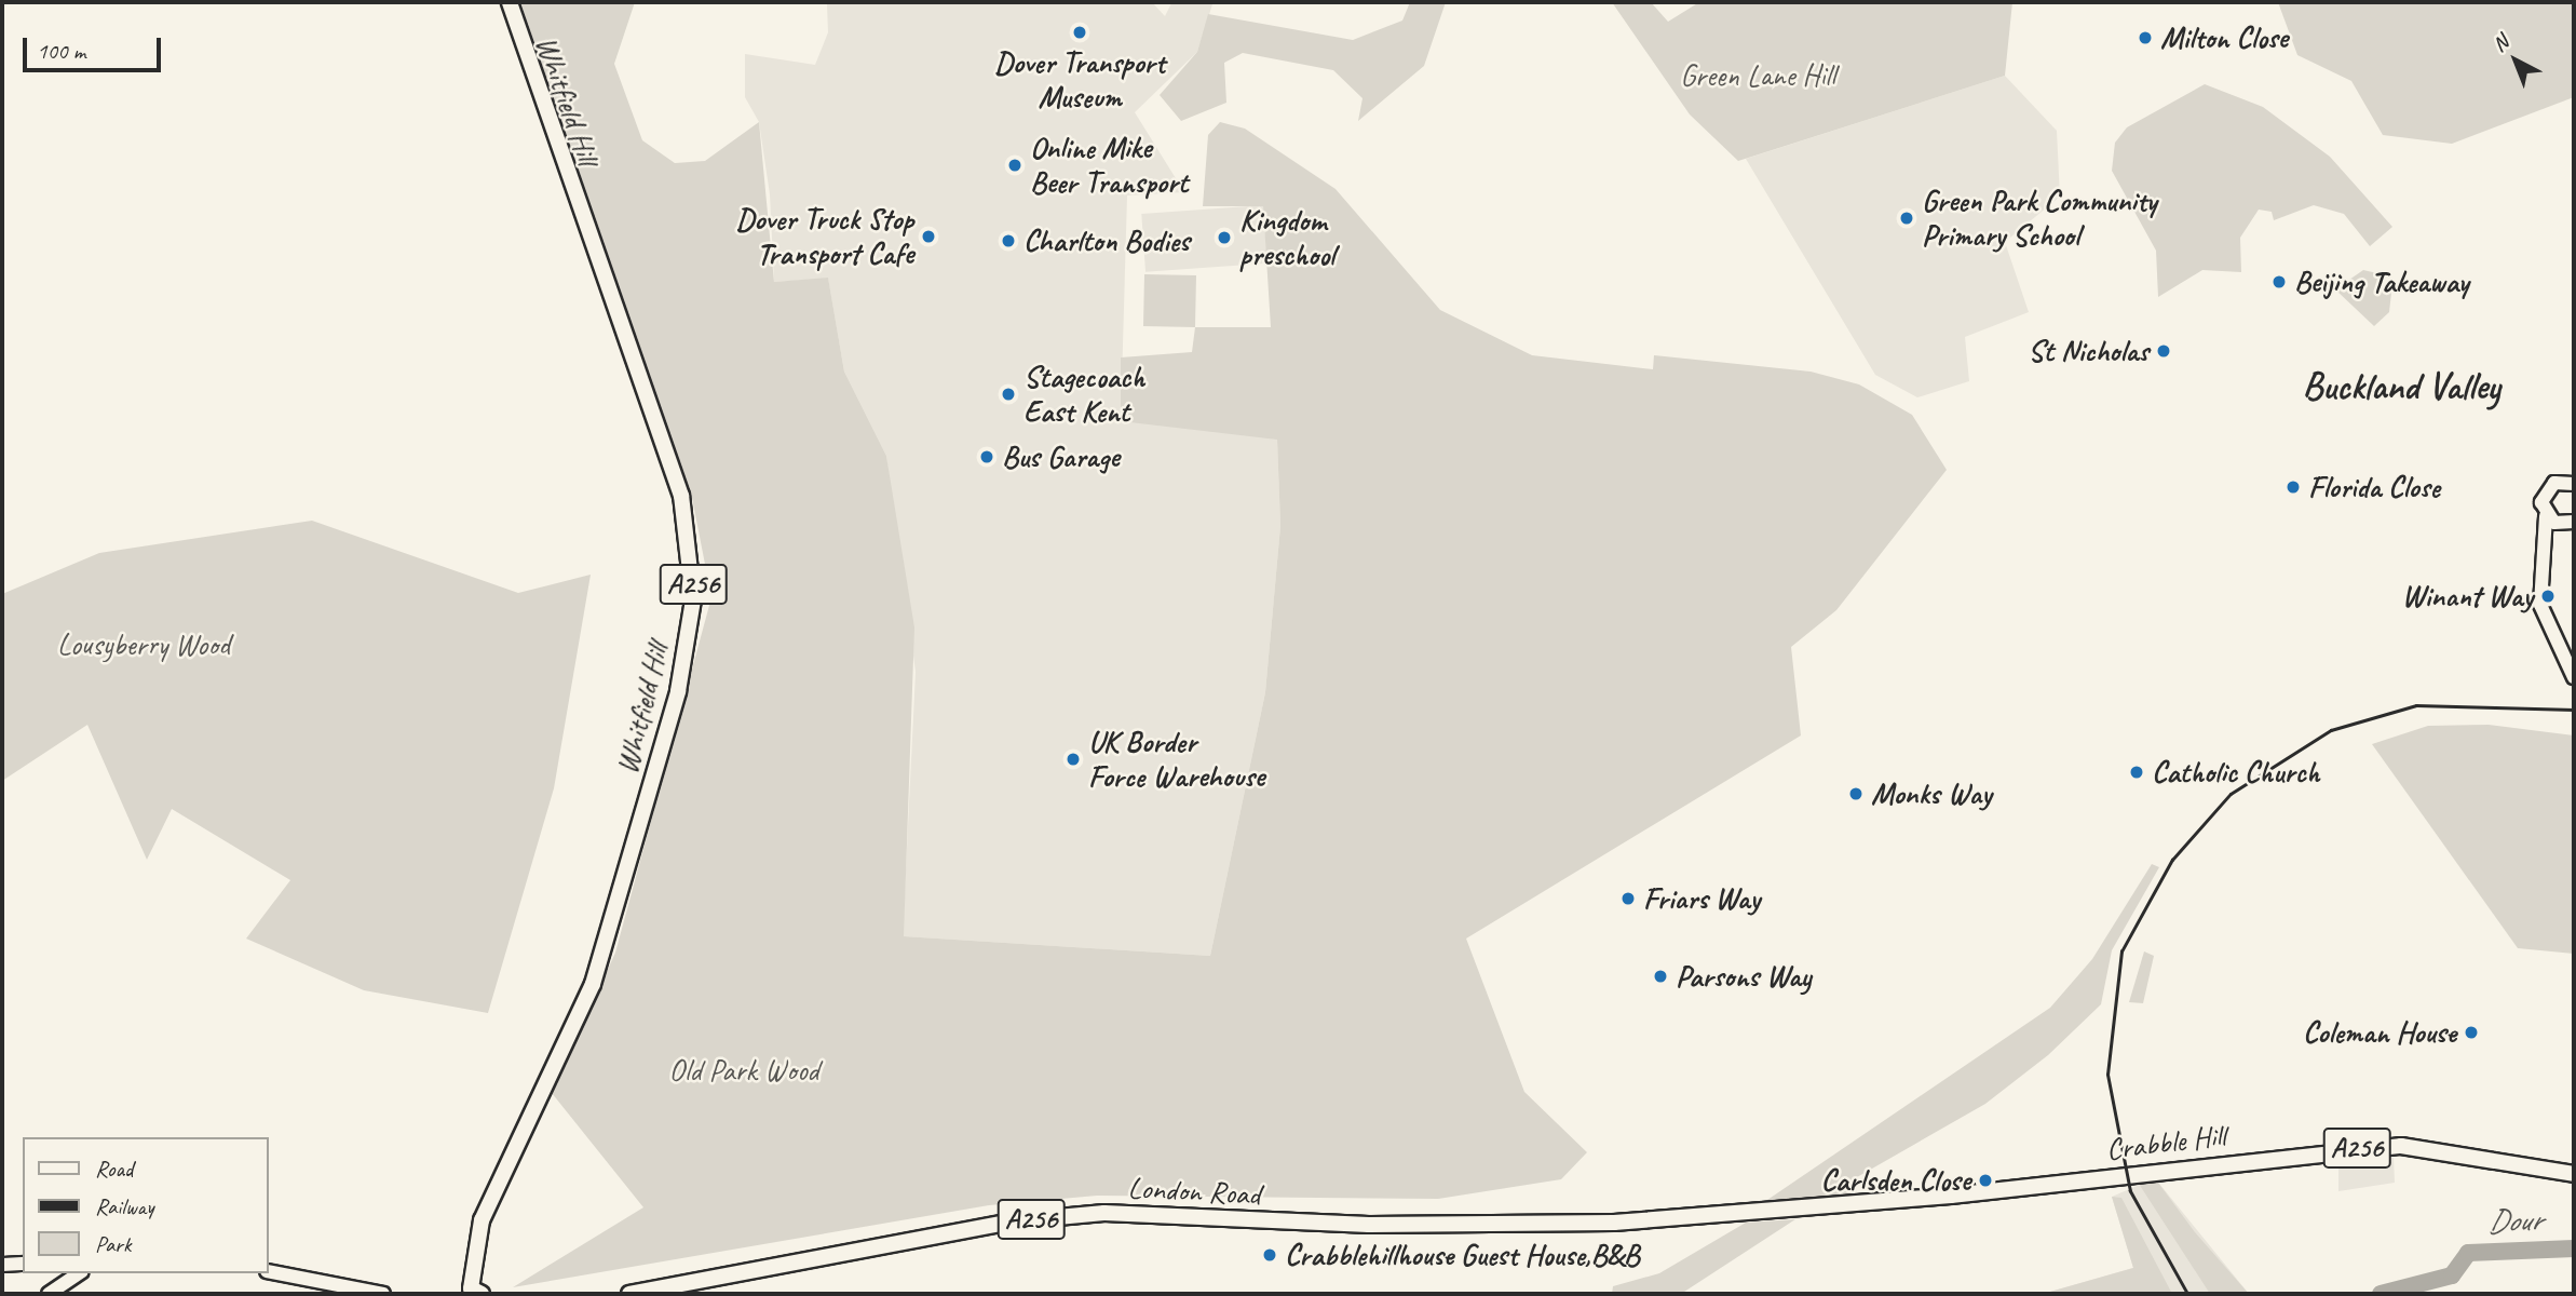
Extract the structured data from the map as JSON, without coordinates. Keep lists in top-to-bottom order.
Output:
{
  "streets": {
    "main road": [
      "Whitfield Hill",
      "A256",
      "Crabble Hill",
      "London Road"
    ]
  },
  "crossings": [
    ["Crabble Hill", "London Road"]
  ],
  "districts": ["Buckland Valley"],
  "water": ["Dour"],
  "parks": ["Green Lane Hill", "Lousyberry Wood", "Old Park Wood"],
  "places": [
    "Dover Transport Museum",
    "Milton Close",
    "Online Mike Beer Transport",
    "Green Park Community Primary School",
    "Dover Truck Stop Transport Cafe",
    "Kingdom preschool",
    "Charlton Bodies",
    "Beijing Takeaway",
    "St Nicholas",
    "Stagecoach East Kent",
    "Bus Garage",
    "Florida Close",
    "Winant Way",
    "UK Border Force Warehouse",
    "Catholic Church",
    "Monks Way",
    "Friars Way",
    "Parsons Way",
    "Coleman House",
    "Carlsden Close",
    "Crabblehillhouse Guest House,B&B"
  ],
  "legend": ["Road", "Railway", "Park"],
  "scale_bar": "100 m",
  "north": "top left"
}
